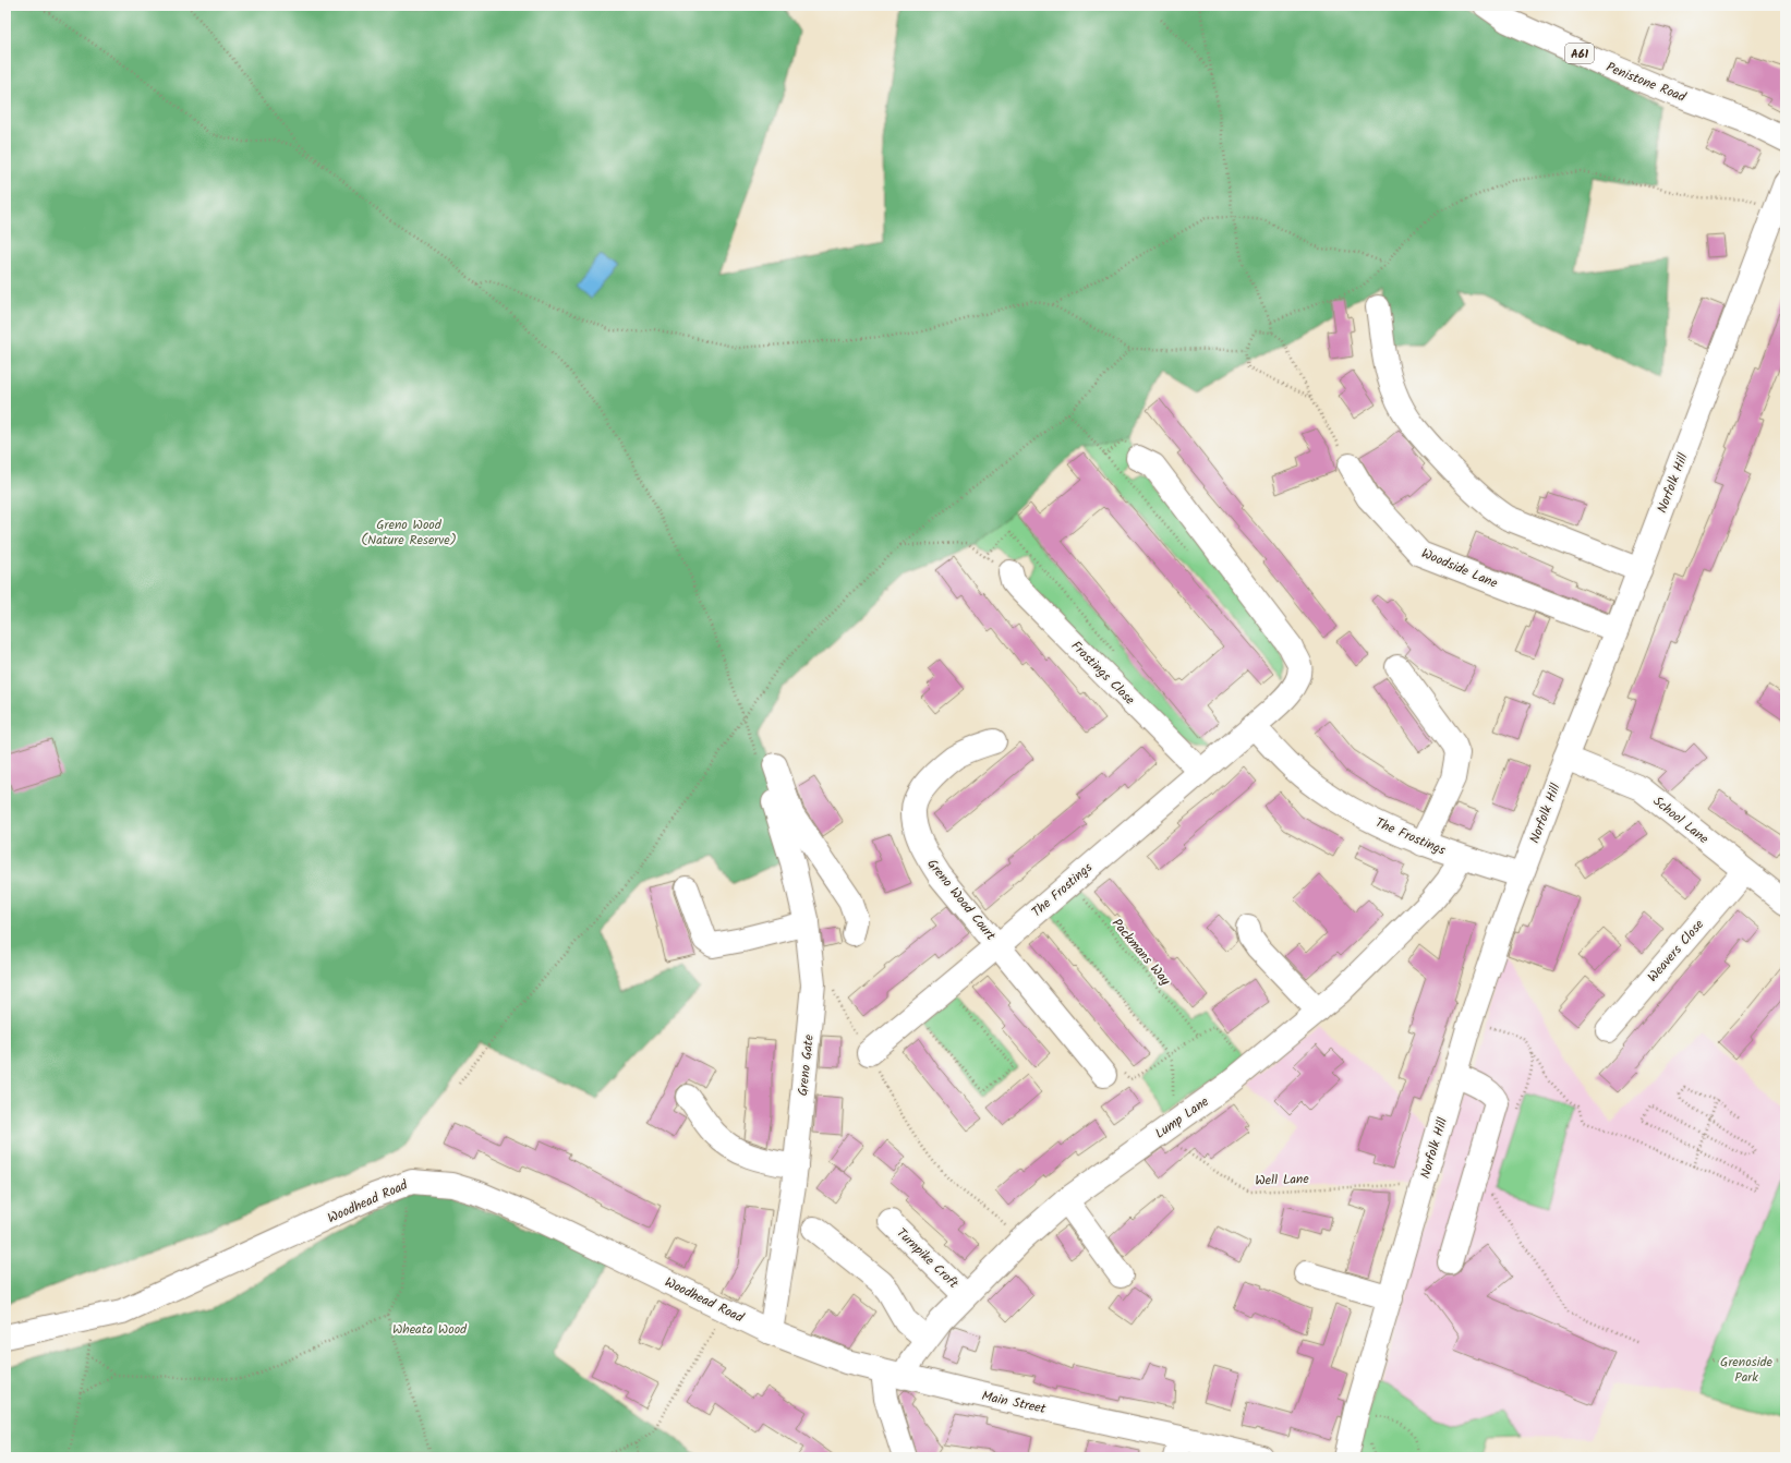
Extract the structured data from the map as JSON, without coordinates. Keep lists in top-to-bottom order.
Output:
{
  "streets": {
    "main road": [
      "A61",
      "Penistone Road",
      "Norfolk Hill",
      "Woodside Lane",
      "Frostings Close",
      "School Lane",
      "The Frostings",
      "Greno Wood Court",
      "Weavers Close",
      "Greno Gate",
      "Lump Lane",
      "Woodhead Road",
      "Turnpike Croft",
      "Main Street"
    ],
    "path": ["Packmans Way", "Well Lane"]
  },
  "crossings": [
    ["Norfolk Hill", "Woodside Lane"],
    ["Norfolk Hill", "School Lane"],
    ["Norfolk Hill", "The Frostings"],
    ["Norfolk Hill", "Well Lane"],
    ["Frostings Close", "The Frostings"],
    ["School Lane", "Weavers Close"],
    ["The Frostings", "Greno Wood Court"],
    ["The Frostings", "Packmans Way"],
    ["The Frostings", "Lump Lane"],
    ["Greno Gate", "Woodhead Road"],
    ["Greno Gate", "Main Street"],
    ["Lump Lane", "Well Lane"],
    ["Lump Lane", "Turnpike Croft"],
    ["Lump Lane", "Main Street"],
    ["Woodhead Road", "Main Street"]
  ],
  "parks": ["Greno Wood (Nature Reserve)", "Wheata Wood", "Grenoside Park"]
}
